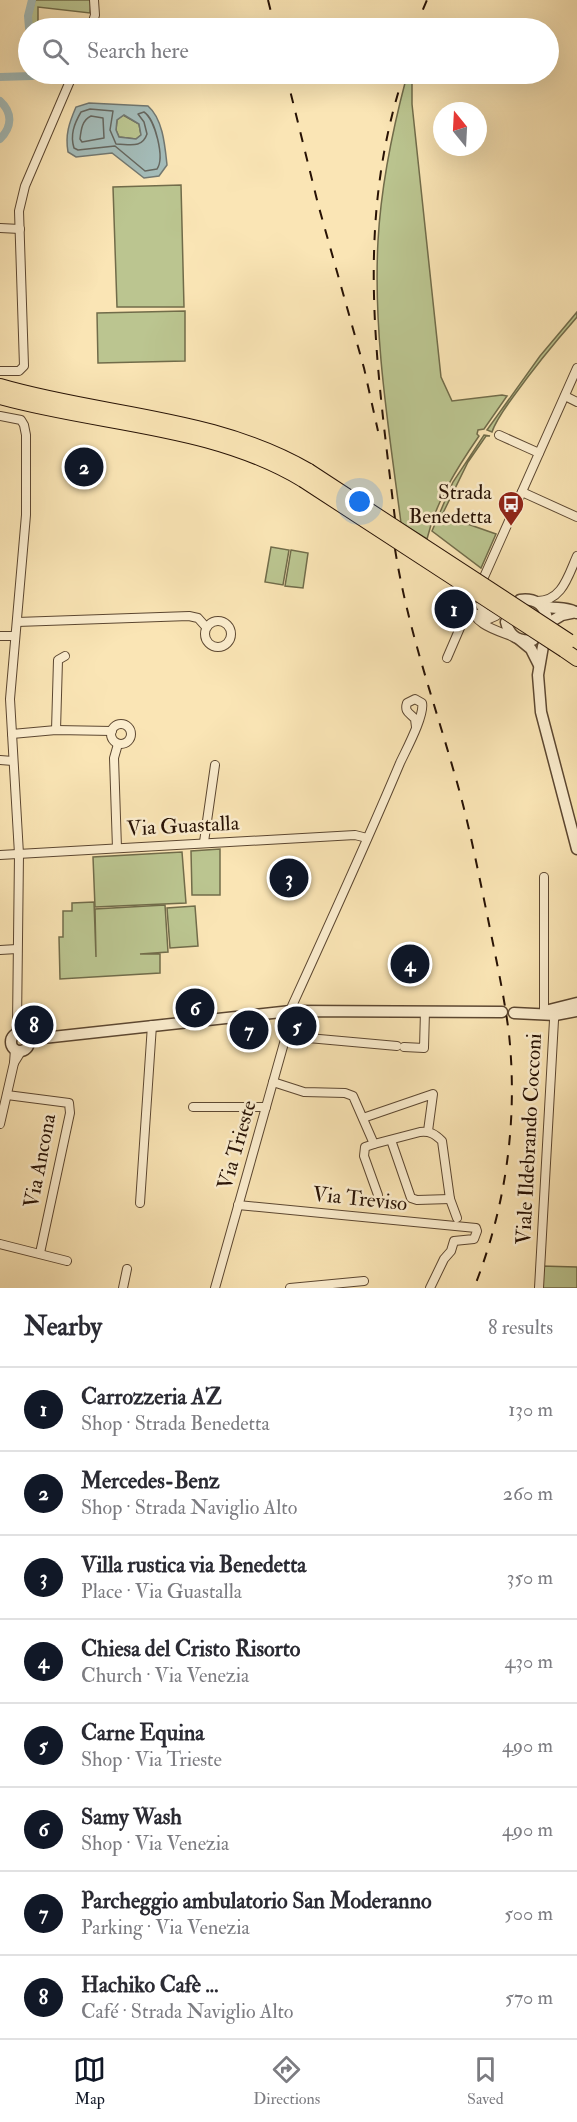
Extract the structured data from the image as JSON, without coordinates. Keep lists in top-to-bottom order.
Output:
{
  "streets": {
    "street": [
      "Via Guastalla",
      "Viale Ildebrando Cocconi",
      "Via Trieste",
      "Via Ancona",
      "Via Treviso"
    ]
  },
  "crossings": [
    ["Via Trieste", "Via Treviso"]
  ],
  "places": {
    "bus stop": ["Strada Benedetta"]
  },
  "north": "top",
  "page": {
    "search": "Search here",
    "pins": [
      "2",
      "1",
      "3",
      "4",
      "6",
      "8",
      "5",
      "7"
    ],
    "heading": ["Nearby", "8 results"],
    "list": [
      {
        "mark": "1",
        "name": "Carrozzeria AZ",
        "note": "Shop · Strada Benedetta",
        "value": "130 m"
      },
      {
        "mark": "2",
        "name": "Mercedes-Benz",
        "note": "Shop · Strada Naviglio Alto",
        "value": "260 m"
      },
      {
        "mark": "3",
        "name": "Villa rustica via Benedetta",
        "note": "Place · Via Guastalla",
        "value": "350 m"
      },
      {
        "mark": "4",
        "name": "Chiesa del Cristo Risorto",
        "note": "Church · Via Venezia",
        "value": "430 m"
      },
      {
        "mark": "5",
        "name": "Carne Equina",
        "note": "Shop · Via Trieste",
        "value": "490 m"
      },
      {
        "mark": "6",
        "name": "Samy Wash",
        "note": "Shop · Via Venezia",
        "value": "490 m"
      },
      {
        "mark": "7",
        "name": "Parcheggio ambulatorio San Moderanno",
        "note": "Parking · Via Venezia",
        "value": "500 m"
      },
      {
        "mark": "8",
        "name": "Hachiko Cafè ...",
        "note": "Café · Strada Naviglio Alto",
        "value": "570 m"
      }
    ],
    "nav": ["Map", "Directions", "Saved"]
  }
}
